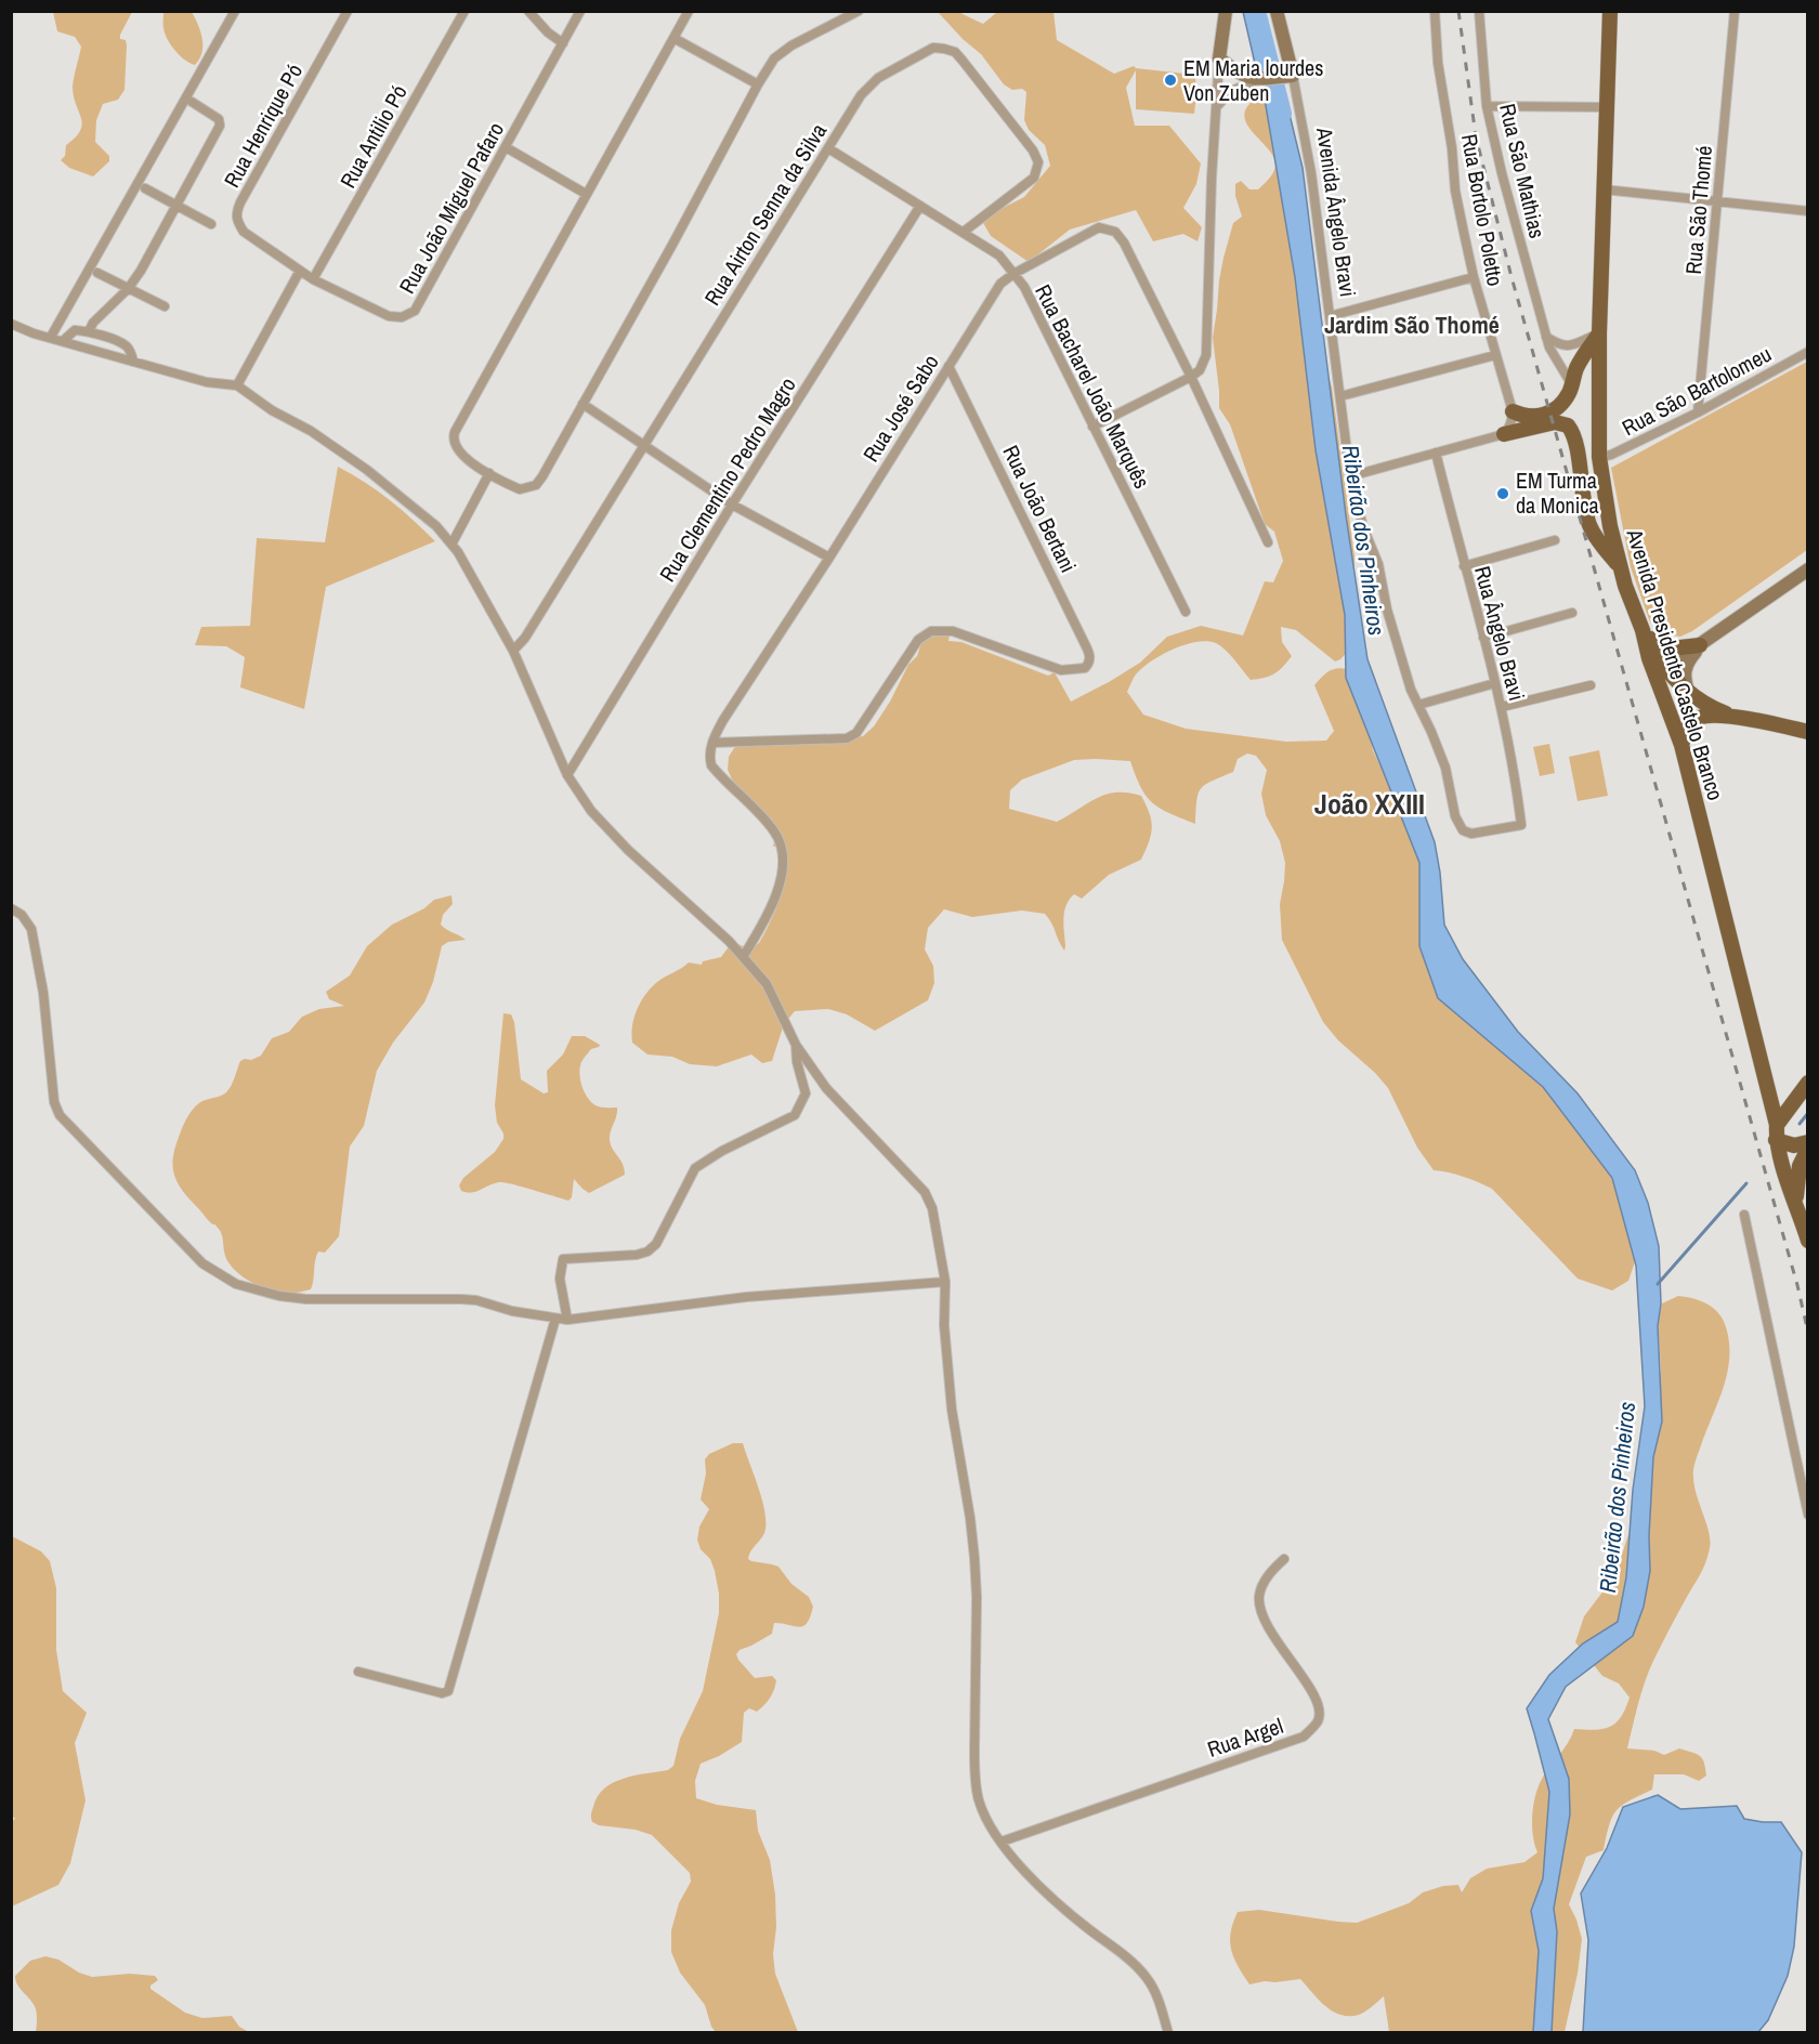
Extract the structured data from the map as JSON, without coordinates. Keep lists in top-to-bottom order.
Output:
{
  "streets": {
    "main road": ["Avenida Presidente Castelo Branco"],
    "street": [
      "Rua Henrique Pó",
      "Rua Antilio Pó",
      "Rua São Mathias",
      "Rua João Miguel Pafaro",
      "Rua Bortolo Poletto",
      "Rua São Thomé",
      "Avenida Ângelo Bravi",
      "Rua Airton Senna da Silva",
      "Rua Bacharel João Marquês",
      "Rua São Bartolomeu",
      "Rua José Sabo",
      "Rua Clementino Pedro Magro",
      "Rua João Bertani",
      "Rua Ângelo Bravi",
      "Rua Argel"
    ]
  },
  "crossings": [
    ["Rua Henrique Pó", "Rua João Miguel Pafaro"],
    ["Rua Antilio Pó", "Rua João Miguel Pafaro"],
    ["Rua São Thomé", "Rua São Bartolomeu"],
    ["Avenida Ângelo Bravi", "Rua Ângelo Bravi"],
    ["Rua Airton Senna da Silva", "Rua Bacharel João Marquês"],
    ["Rua Bacharel João Marquês", "Rua José Sabo"],
    ["Rua Bacharel João Marquês", "Rua Clementino Pedro Magro"],
    ["Rua São Bartolomeu", "Avenida Presidente Castelo Branco"],
    ["Rua José Sabo", "Rua João Bertani"]
  ],
  "districts": ["Jardim São Thomé", "João XXIII"],
  "water": ["Ribeirão dos Pinheiros"],
  "places": ["EM Maria lourdes Von Zuben", "EM Turma da Monica"]
}
